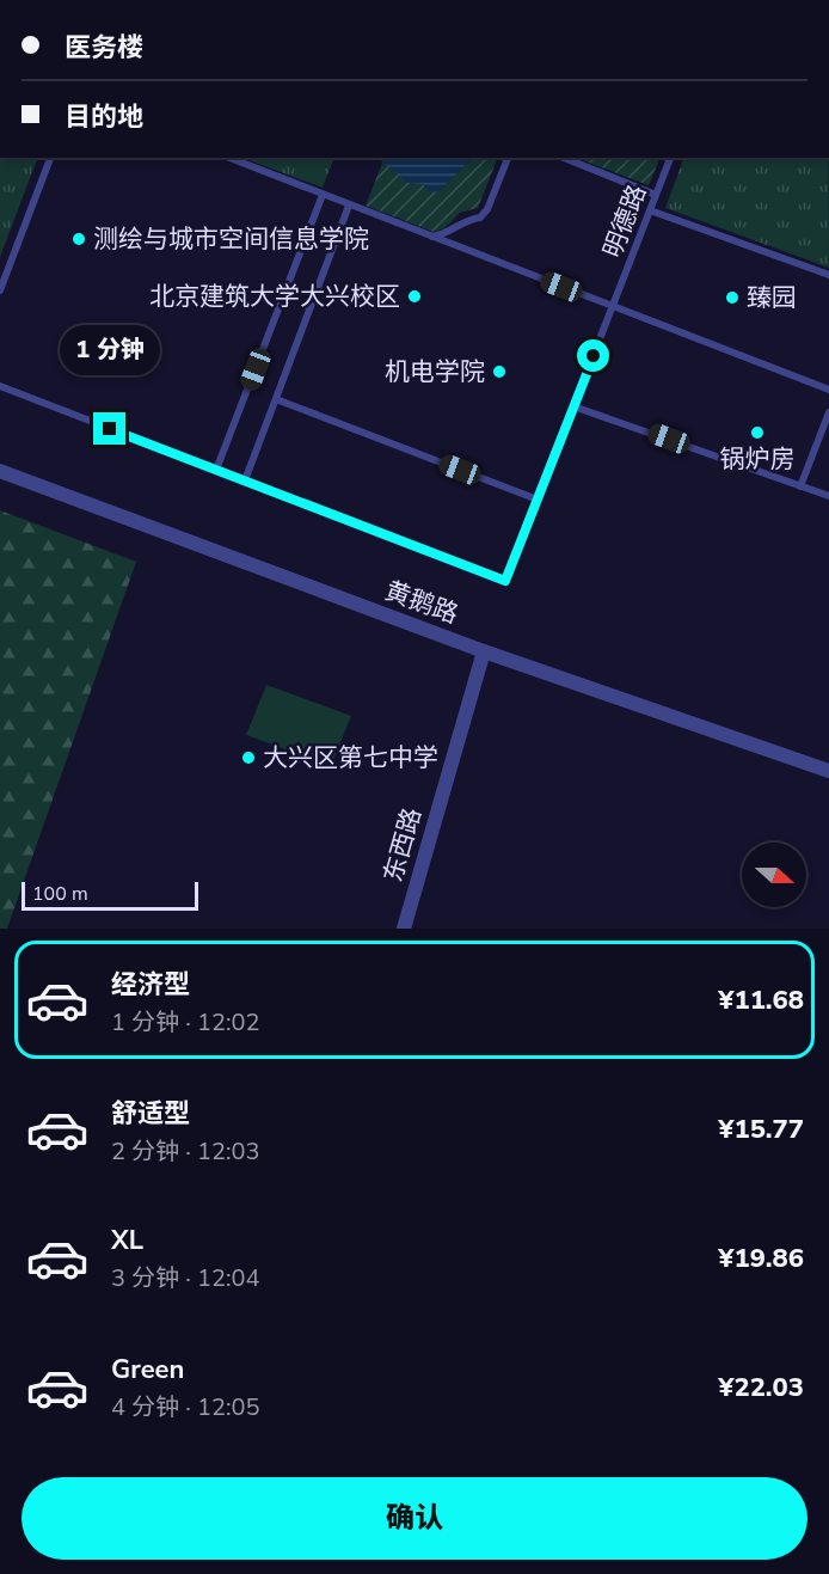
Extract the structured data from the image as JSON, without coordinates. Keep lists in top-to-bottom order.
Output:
{
  "streets": {
    "street": ["黄鹅路", "东西路"],
    "lane": ["明德路"]
  },
  "crossings": [
    ["黄鹅路", "东西路"]
  ],
  "places": [
    "测绘与城市空间信息学院",
    "北京建筑大学大兴校区",
    "臻园",
    "机电学院",
    "锅炉房",
    "大兴区第七中学"
  ],
  "scale_bar": "100 m",
  "north": "right",
  "page": {
    "banner": ["医务楼", "目的地"],
    "bubble": "1 分钟",
    "scale": "100 m",
    "list": [
      {
        "name": "经济型",
        "note": "1 分钟 · 12:02",
        "value": "¥11.68"
      },
      {
        "name": "舒适型",
        "note": "2 分钟 · 12:03",
        "value": "¥15.77"
      },
      {
        "name": "XL",
        "note": "3 分钟 · 12:04",
        "value": "¥19.86"
      },
      {
        "name": "Green",
        "note": "4 分钟 · 12:05",
        "value": "¥22.03"
      }
    ],
    "buttons": "确认"
  }
}
